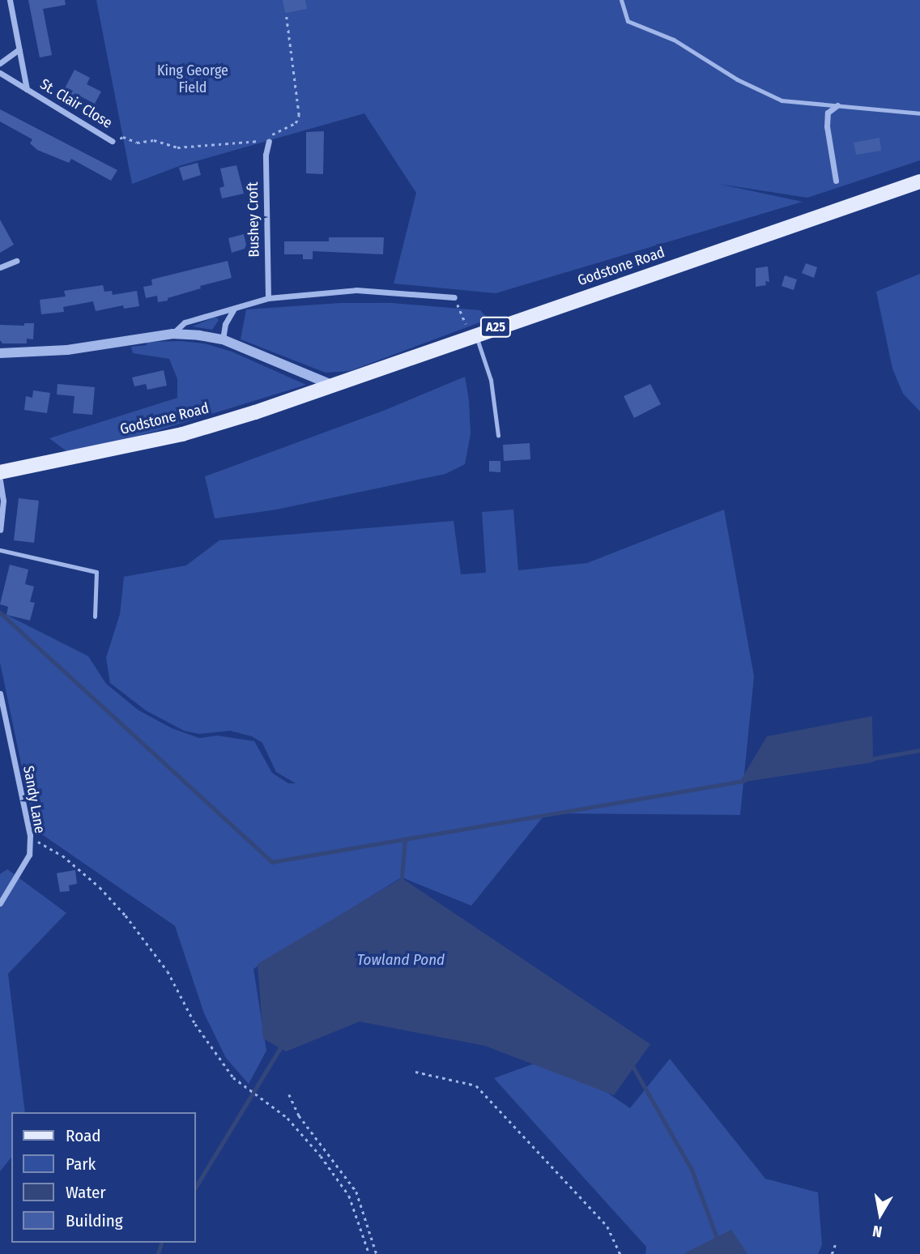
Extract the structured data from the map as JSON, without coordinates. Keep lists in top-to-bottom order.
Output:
{
  "streets": {
    "main road": ["Godstone Road", "A25"],
    "street": ["St. Clair Close", "Bushey Croft", "Sandy Lane"]
  },
  "water": ["Towland Pond"],
  "parks": ["King George Field"],
  "legend": [
    "Road",
    "Park",
    "Water",
    "Building"
  ],
  "north": "bottom"
}
